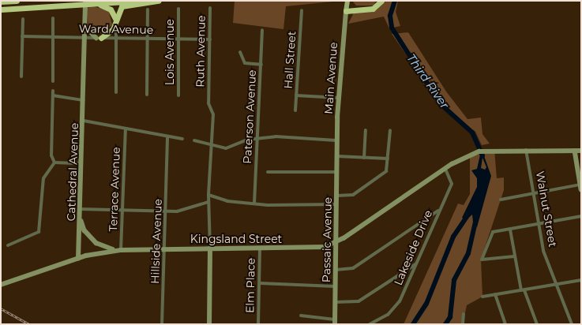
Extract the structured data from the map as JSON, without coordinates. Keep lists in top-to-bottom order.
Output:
{
  "streets": {
    "main road": [
      "Main Avenue",
      "Cathedral Avenue",
      "Kingsland Street",
      "Passaic Avenue"
    ],
    "street": [
      "Ward Avenue",
      "Ruth Avenue",
      "Lois Avenue",
      "Hall Street",
      "Paterson Avenue",
      "Terrace Avenue",
      "Walnut Street",
      "Hillside Avenue",
      "Lakeside Drive",
      "Elm Place"
    ]
  },
  "crossings": [
    ["Ward Avenue", "Ruth Avenue"],
    ["Ward Avenue", "Lois Avenue"],
    ["Ward Avenue", "Cathedral Avenue"],
    ["Ruth Avenue", "Kingsland Street"],
    ["Main Avenue", "Passaic Avenue"],
    ["Cathedral Avenue", "Kingsland Street"],
    ["Terrace Avenue", "Kingsland Street"],
    ["Walnut Street", "Kingsland Street"],
    ["Kingsland Street", "Passaic Avenue"],
    ["Kingsland Street", "Hillside Avenue"],
    ["Kingsland Street", "Lakeside Drive"],
    ["Kingsland Street", "Elm Place"]
  ],
  "water": ["Third River"]
}
